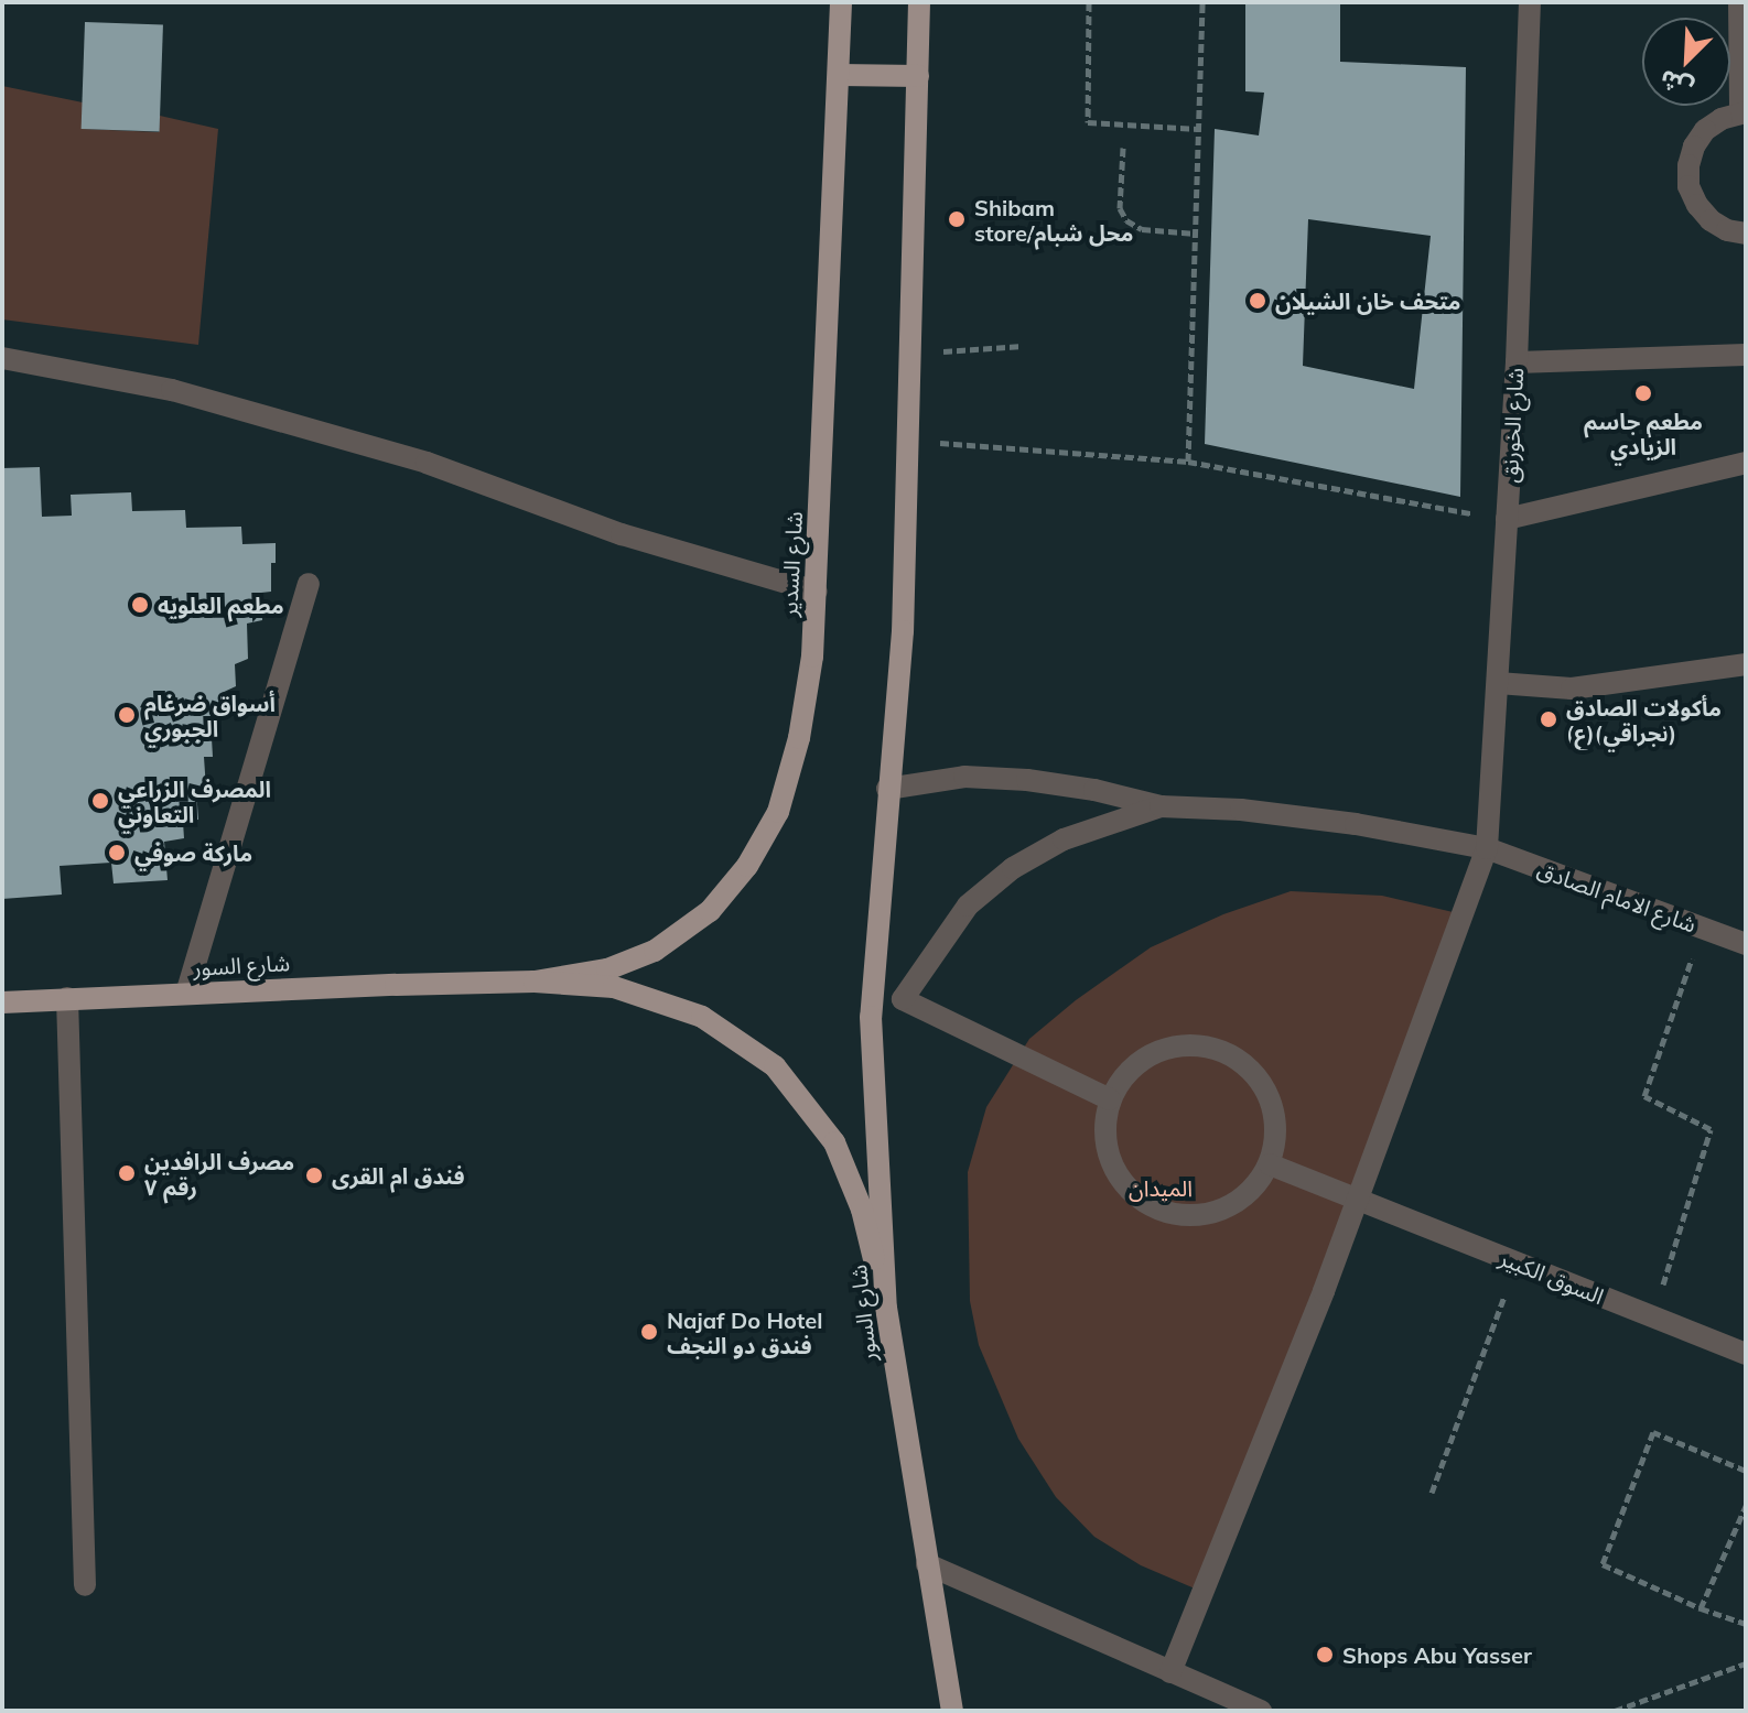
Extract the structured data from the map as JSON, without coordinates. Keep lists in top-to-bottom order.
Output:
{
  "streets": {
    "main road": ["شارع السدير", "شارع السور"],
    "street": ["شارع الخورنق", "شارع الامام الصادق", "السوق الكبير"]
  },
  "crossings": [
    ["شارع الخورنق", "شارع الامام الصادق"],
    ["شارع الخورنق", "السوق الكبير"],
    ["شارع السدير", "شارع السور"]
  ],
  "parks": ["الميدان"],
  "places": [
    "Shibam store/محل شبام",
    "متحف خان الشيلان",
    "مطعم جاسم الزيادي",
    "مطعم العلويه",
    "أسواق ضرغام الجبوري",
    "مأكولات الصادق (ع)(نجراقي)",
    "المصرف الزراعي التعاوني",
    "ماركة صوفي",
    "مصرف الرافدين رقم ٧",
    "فندق ام القرى",
    "Najaf Do Hotel فندق دو النجف",
    "Shops Abu Yasser"
  ],
  "north": "bottom left"
}
